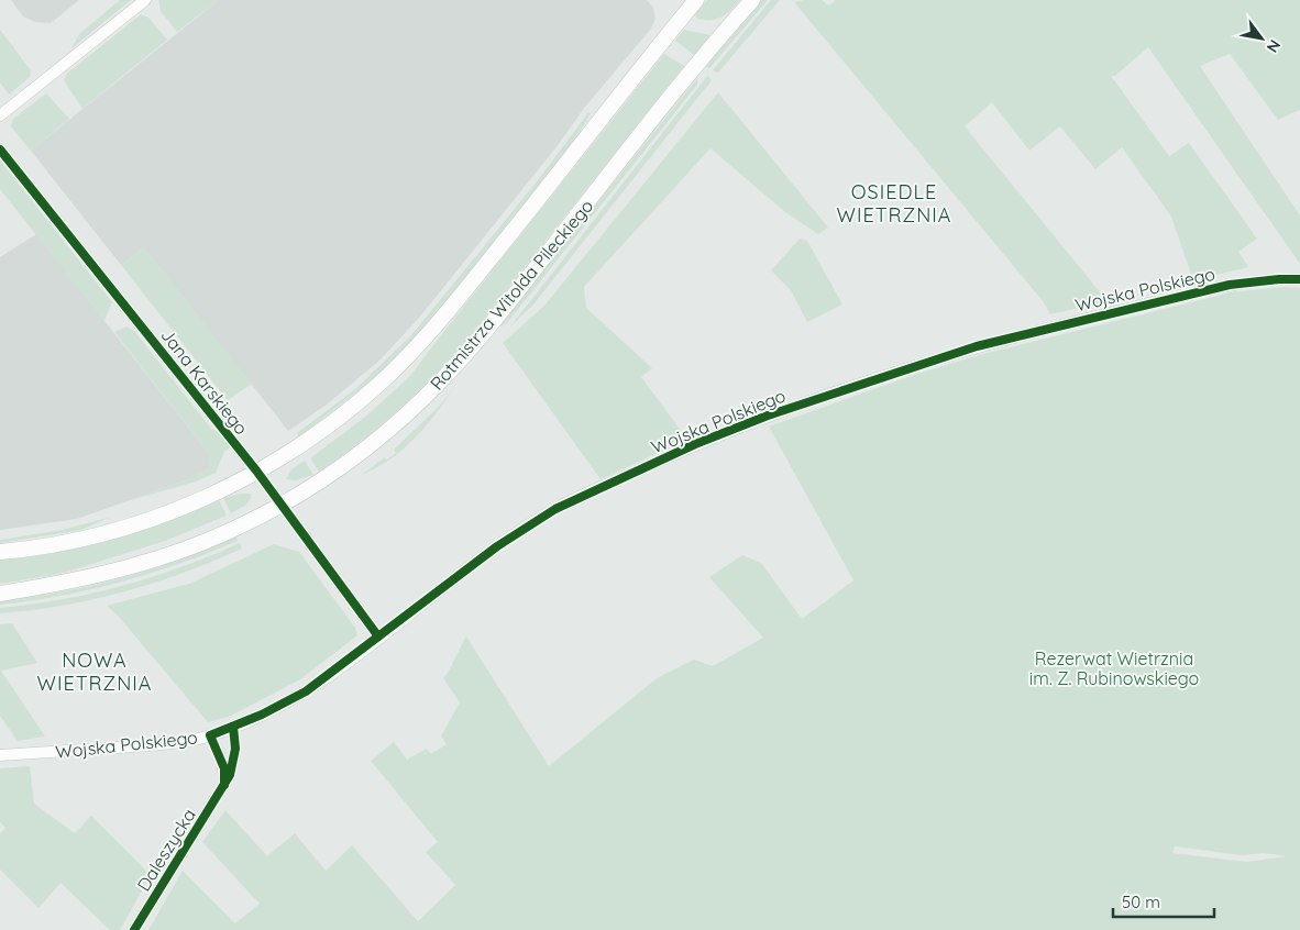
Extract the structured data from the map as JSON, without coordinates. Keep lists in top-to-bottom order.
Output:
{
  "streets": {
    "main road": ["Rotmistrza Witolda Pileckiego"],
    "street": ["Wojska Polskiego", "Jana Karskiego", "Daleszycka"]
  },
  "crossings": [
    ["Wojska Polskiego", "Jana Karskiego"],
    ["Wojska Polskiego", "Daleszycka"],
    ["Rotmistrza Witolda Pileckiego", "Jana Karskiego"]
  ],
  "districts": ["OSIEDLE WIETRZNIA", "NOWA WIETRZNIA"],
  "parks": ["Rezerwat Wietrznia im. Z. Rubinowskiego"],
  "scale_bar": "50 m",
  "north": "bottom right"
}
